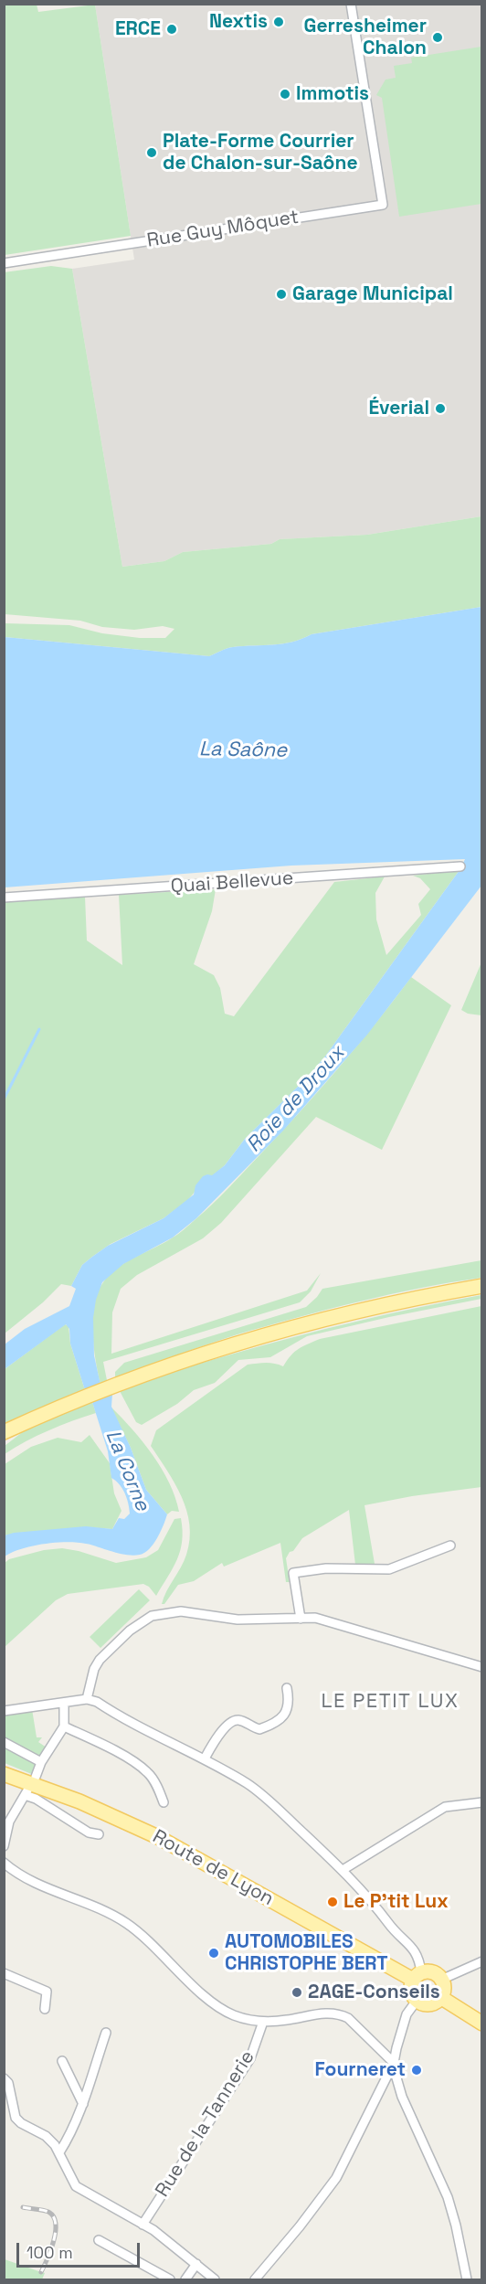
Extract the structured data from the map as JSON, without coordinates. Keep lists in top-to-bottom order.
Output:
{
  "streets": {
    "main road": ["Route de Lyon"],
    "street": ["Rue Guy Môquet", "Quai Bellevue", "Rue de la Tannerie"]
  },
  "districts": ["LE PETIT LUX"],
  "water": ["La Saône", "Roie de Droux", "La Corne"],
  "places": [
    "Nextis",
    "ERCE",
    "Gerresheimer Chalon",
    "Immotis",
    "Plate-Forme Courrier de Chalon-sur-Saône",
    "Garage Municipal",
    "Éverial",
    "Le P'tit Lux",
    "AUTOMOBILES CHRISTOPHE BERT",
    "2AGE-Conseils",
    "Fourneret"
  ],
  "scale_bar": "100 m"
}
